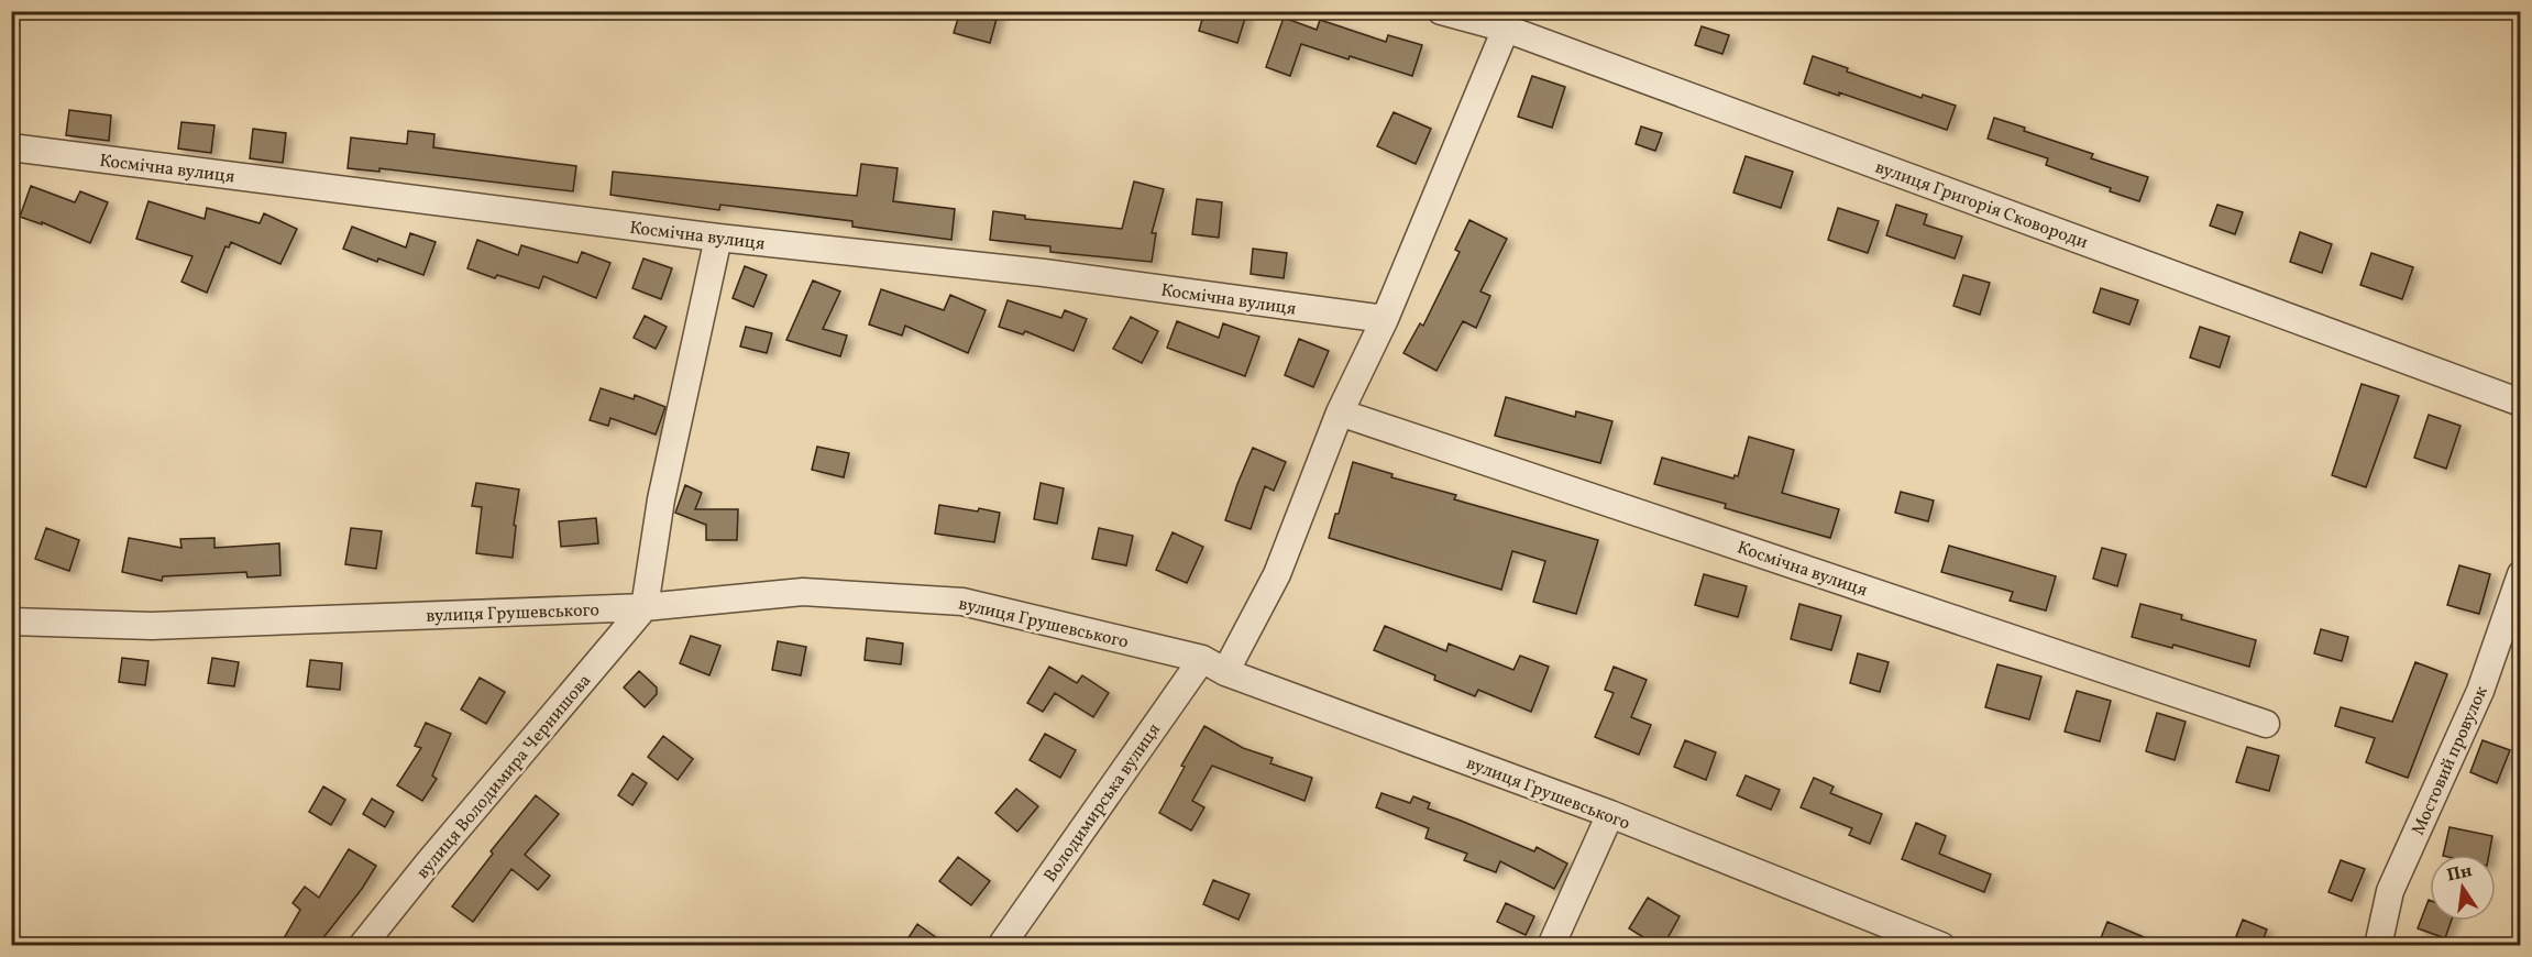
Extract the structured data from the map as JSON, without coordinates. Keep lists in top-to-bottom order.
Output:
{
  "streets": {
    "street": [
      "Космічна вулиця",
      "вулиця Григорія Сковороди",
      "вулиця Грушевського",
      "Мостовий провулок",
      "вулиця Володимира Чернишова",
      "Володимирська вулиця"
    ]
  },
  "crossings": [
    ["вулиця Грушевського", "вулиця Володимира Чернишова"],
    ["вулиця Грушевського", "Володимирська вулиця"]
  ],
  "north": "top"
}
